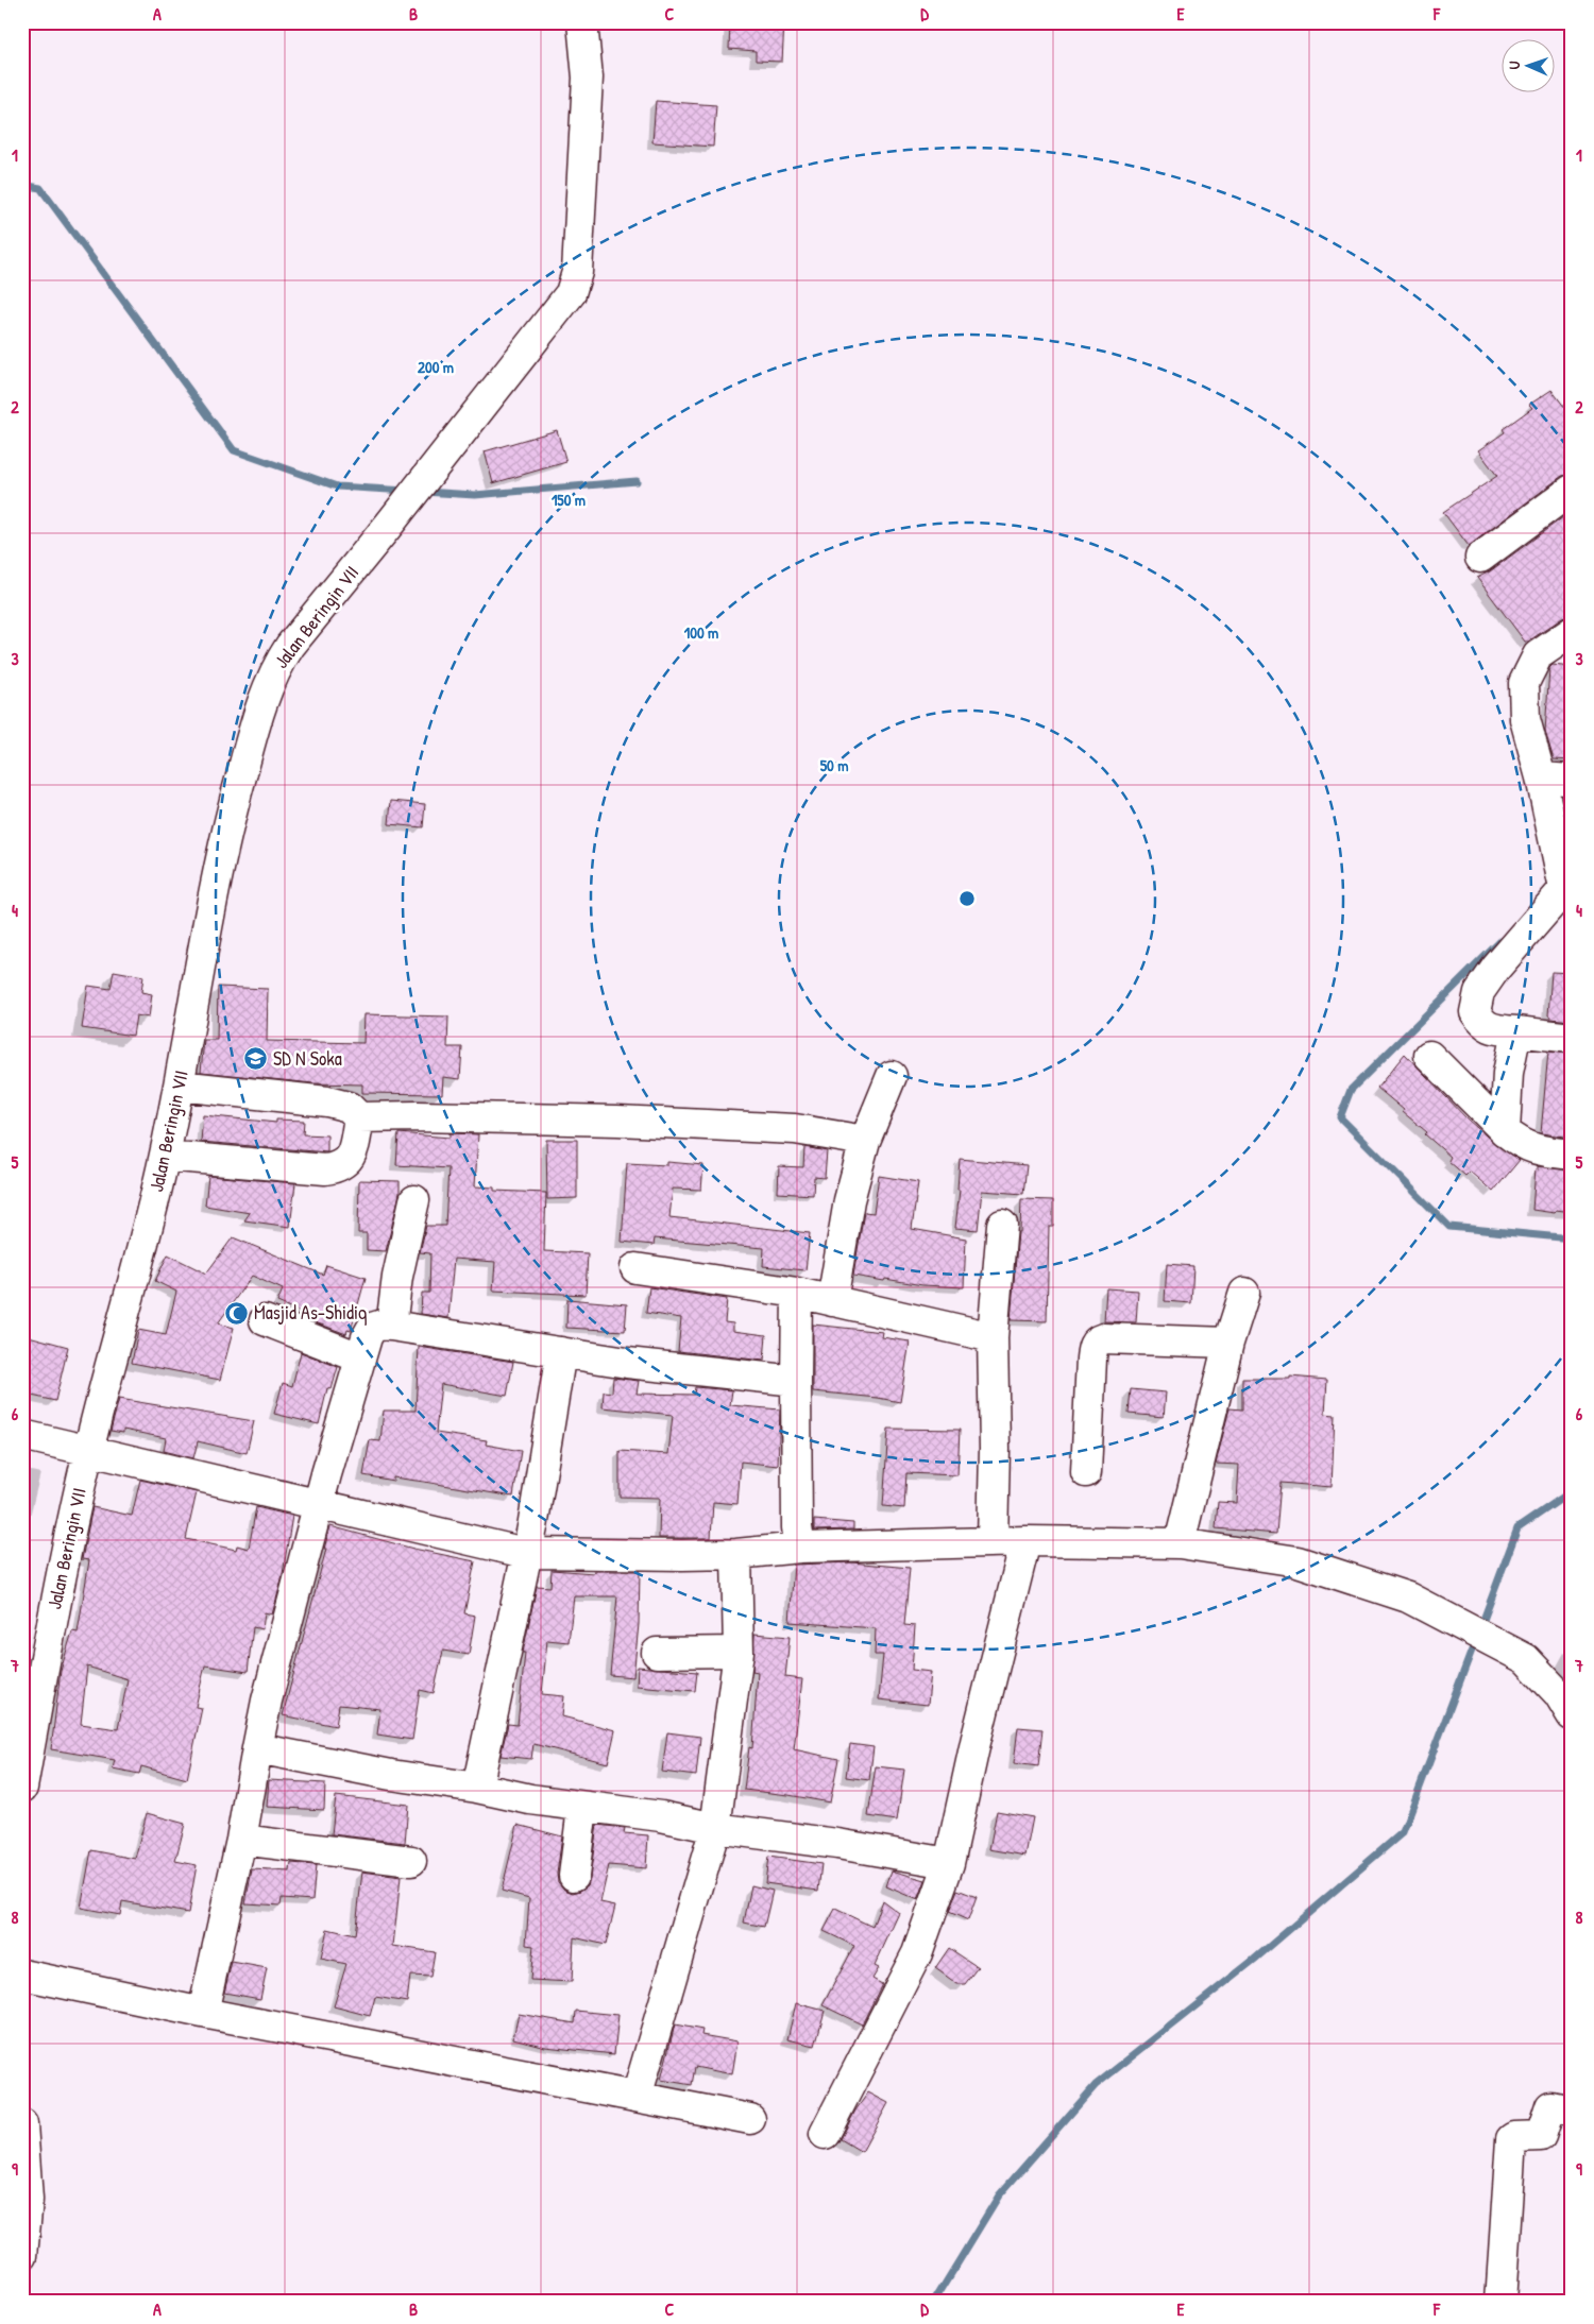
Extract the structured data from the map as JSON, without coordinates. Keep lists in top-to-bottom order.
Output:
{
  "streets": {
    "street": ["Jalan Beringin VII"]
  },
  "places": {
    "school or university": ["SD N Soka"],
    "mosque": ["Masjid As-Shidiq"]
  },
  "north": "left",
  "grid": {
    "columns": [
      "A",
      "B",
      "C",
      "D",
      "E",
      "F"
    ],
    "rows": [
      "1",
      "2",
      "3",
      "4",
      "5",
      "6",
      "7",
      "8",
      "9"
    ]
  },
  "rings": [
    "200 m",
    "150 m",
    "100 m",
    "50 m"
  ]
}
